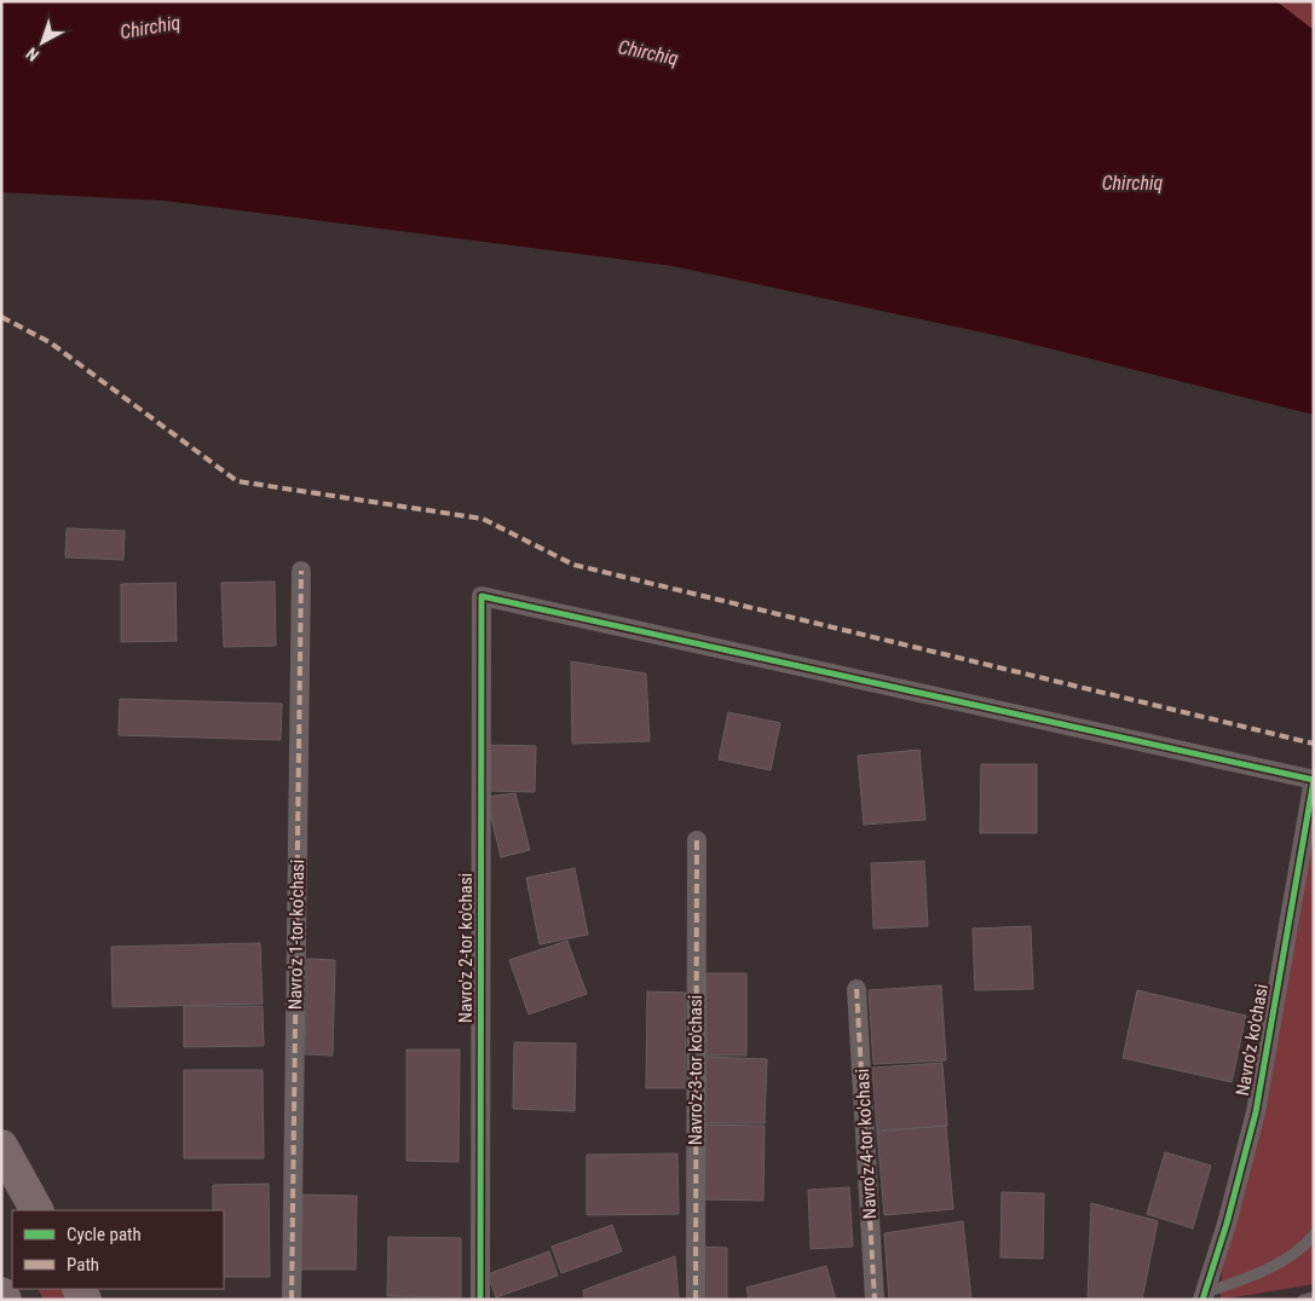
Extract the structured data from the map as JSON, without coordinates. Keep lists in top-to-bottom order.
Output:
{
  "streets": {
    "street": [
      "Navro'z 1-tor ko'chasi",
      "Navro'z 2-tor ko'chasi",
      "Navro'z ko'chasi",
      "Navro'z 3-tor ko'chasi",
      "Navro'z 4-tor ko'chasi"
    ]
  },
  "crossings": [
    ["Navro'z 2-tor ko'chasi", "Navro'z ko'chasi"]
  ],
  "water": ["Chirchiq"],
  "legend": ["Cycle path", "Path"],
  "north": "bottom left"
}
